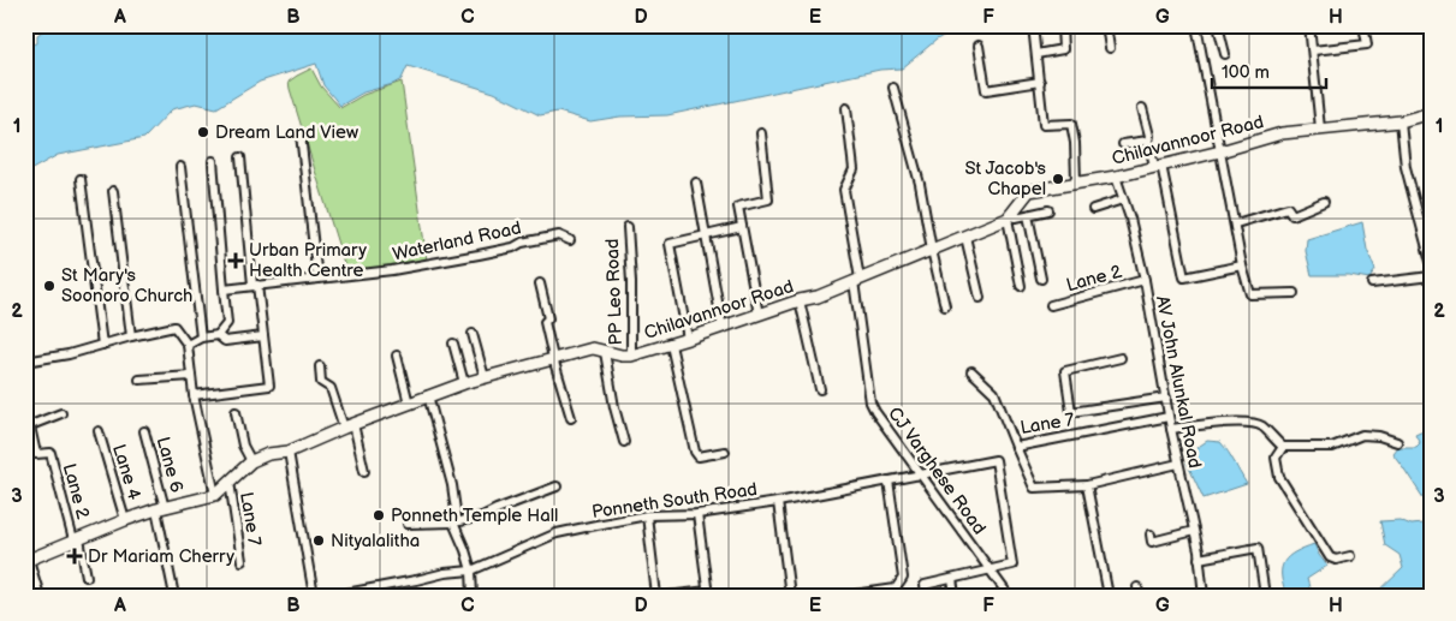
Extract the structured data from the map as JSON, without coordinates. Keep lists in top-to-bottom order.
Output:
{
  "streets": {
    "street": [
      "Chilavannoor Road",
      "Waterland Road",
      "Lane 2",
      "PP Leo Road",
      "AV John Alunkal Road",
      "Lane 7",
      "Lane 6",
      "CJ Varghese Road",
      "Lane 4",
      "Ponneth South Road"
    ]
  },
  "crossings": [
    ["Chilavannoor Road", "PP Leo Road"],
    ["Chilavannoor Road", "AV John Alunkal Road"],
    ["Chilavannoor Road", "Lane 7"],
    ["Chilavannoor Road", "CJ Varghese Road"],
    ["Lane 2", "AV John Alunkal Road"],
    ["AV John Alunkal Road", "Lane 7"],
    ["CJ Varghese Road", "Ponneth South Road"]
  ],
  "places": {
    "other": [
      "Dream Land View",
      "St Jacob's Chapel",
      "St Mary's Soonoro Church",
      "Ponneth Temple Hall",
      "Nityalalitha"
    ],
    "health": ["Urban Primary Health Centre", "Dr Mariam Cherry"]
  },
  "scale_bar": "100 m",
  "grid": {
    "columns": [
      "A",
      "B",
      "C",
      "D",
      "E",
      "F",
      "G",
      "H"
    ],
    "rows": ["1", "2", "3"]
  }
}
